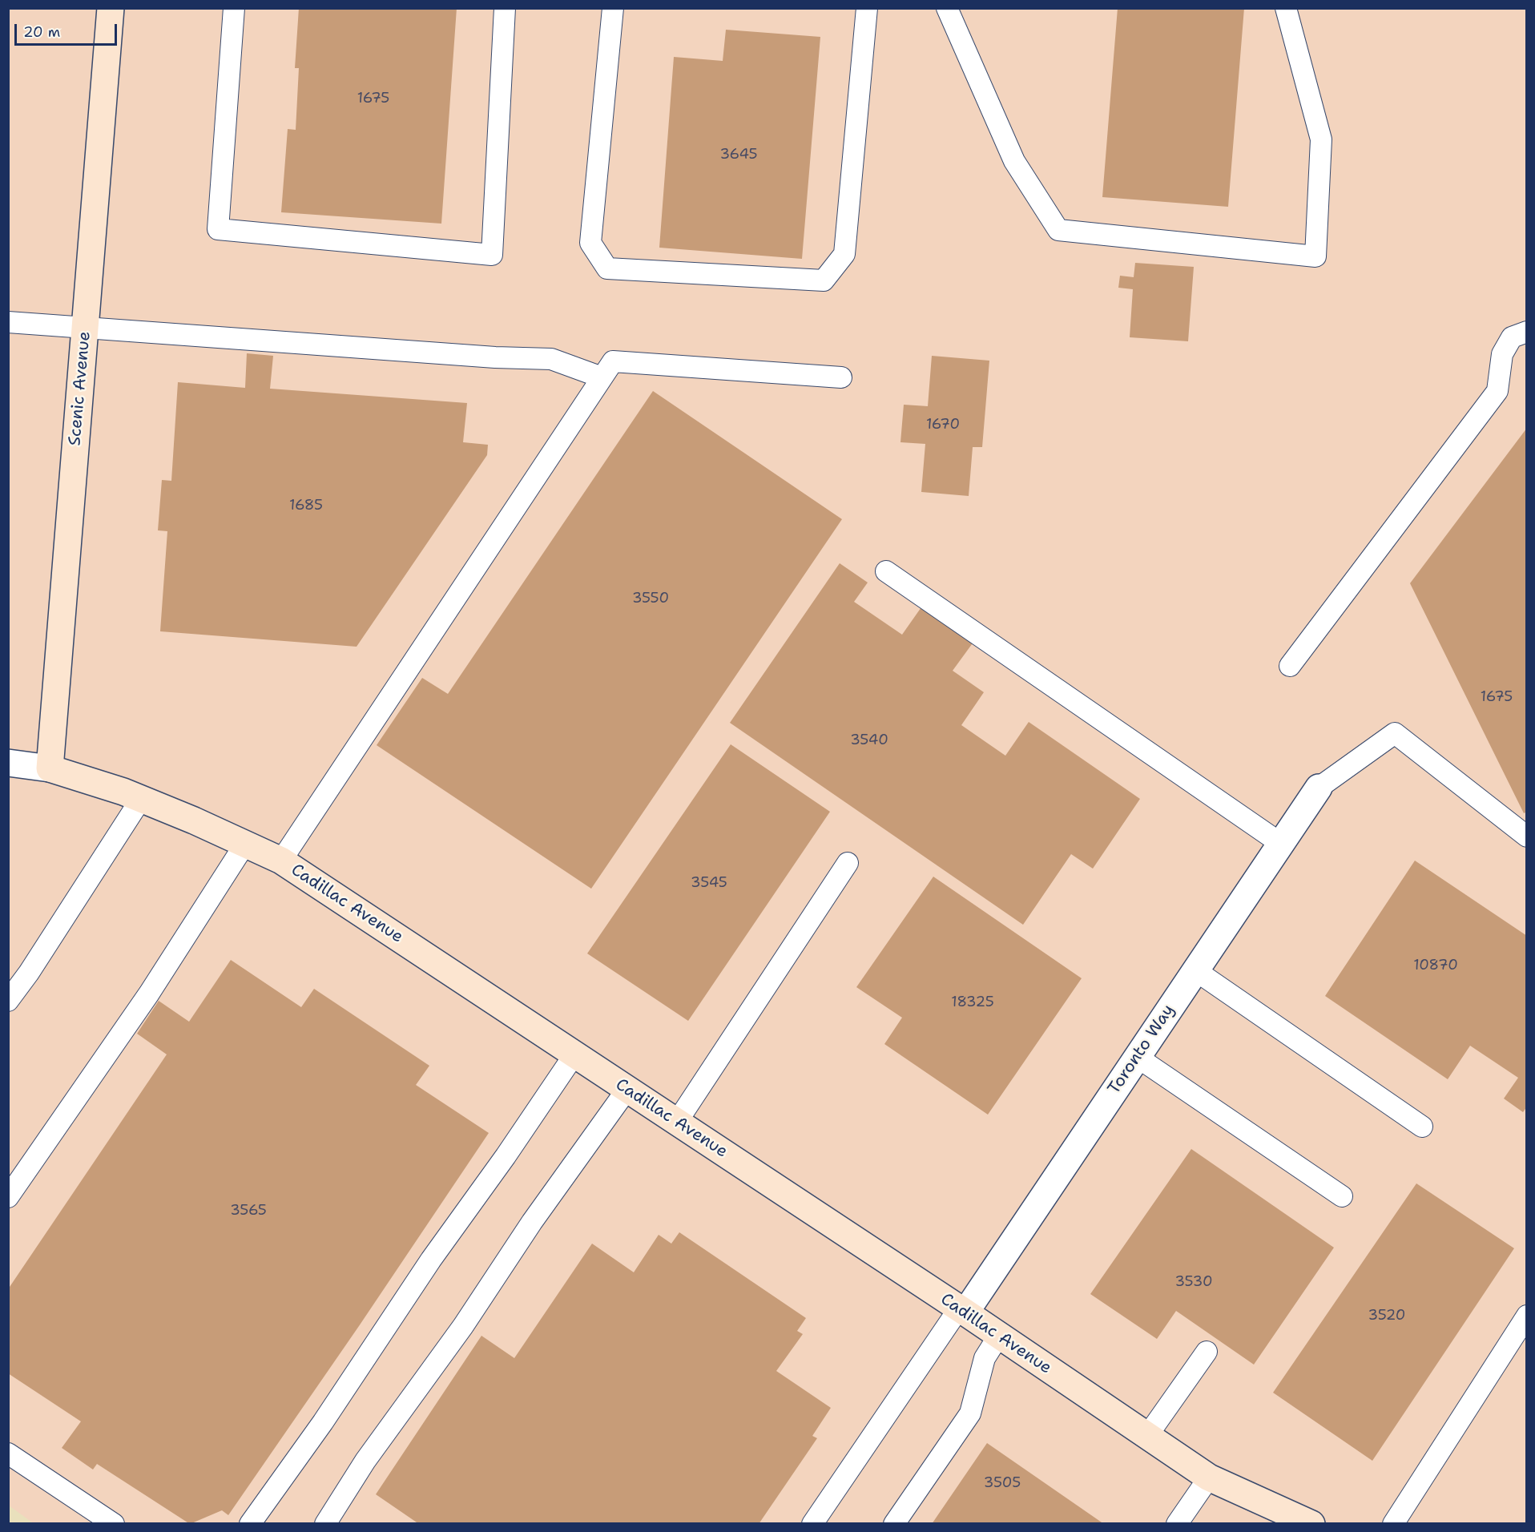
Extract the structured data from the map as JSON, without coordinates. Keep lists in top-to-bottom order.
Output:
{
  "streets": {
    "street": ["Scenic Avenue", "Cadillac Avenue", "Toronto Way"]
  },
  "crossings": [
    ["Scenic Avenue", "Cadillac Avenue"],
    ["Cadillac Avenue", "Toronto Way"]
  ],
  "house_numbers": [
    "1675",
    "3645",
    "1670",
    "1685",
    "3550",
    "1675",
    "3540",
    "3545",
    "10870",
    "18325",
    "3565",
    "3530",
    "3520",
    "3505"
  ],
  "scale_bar": "20 m"
}
